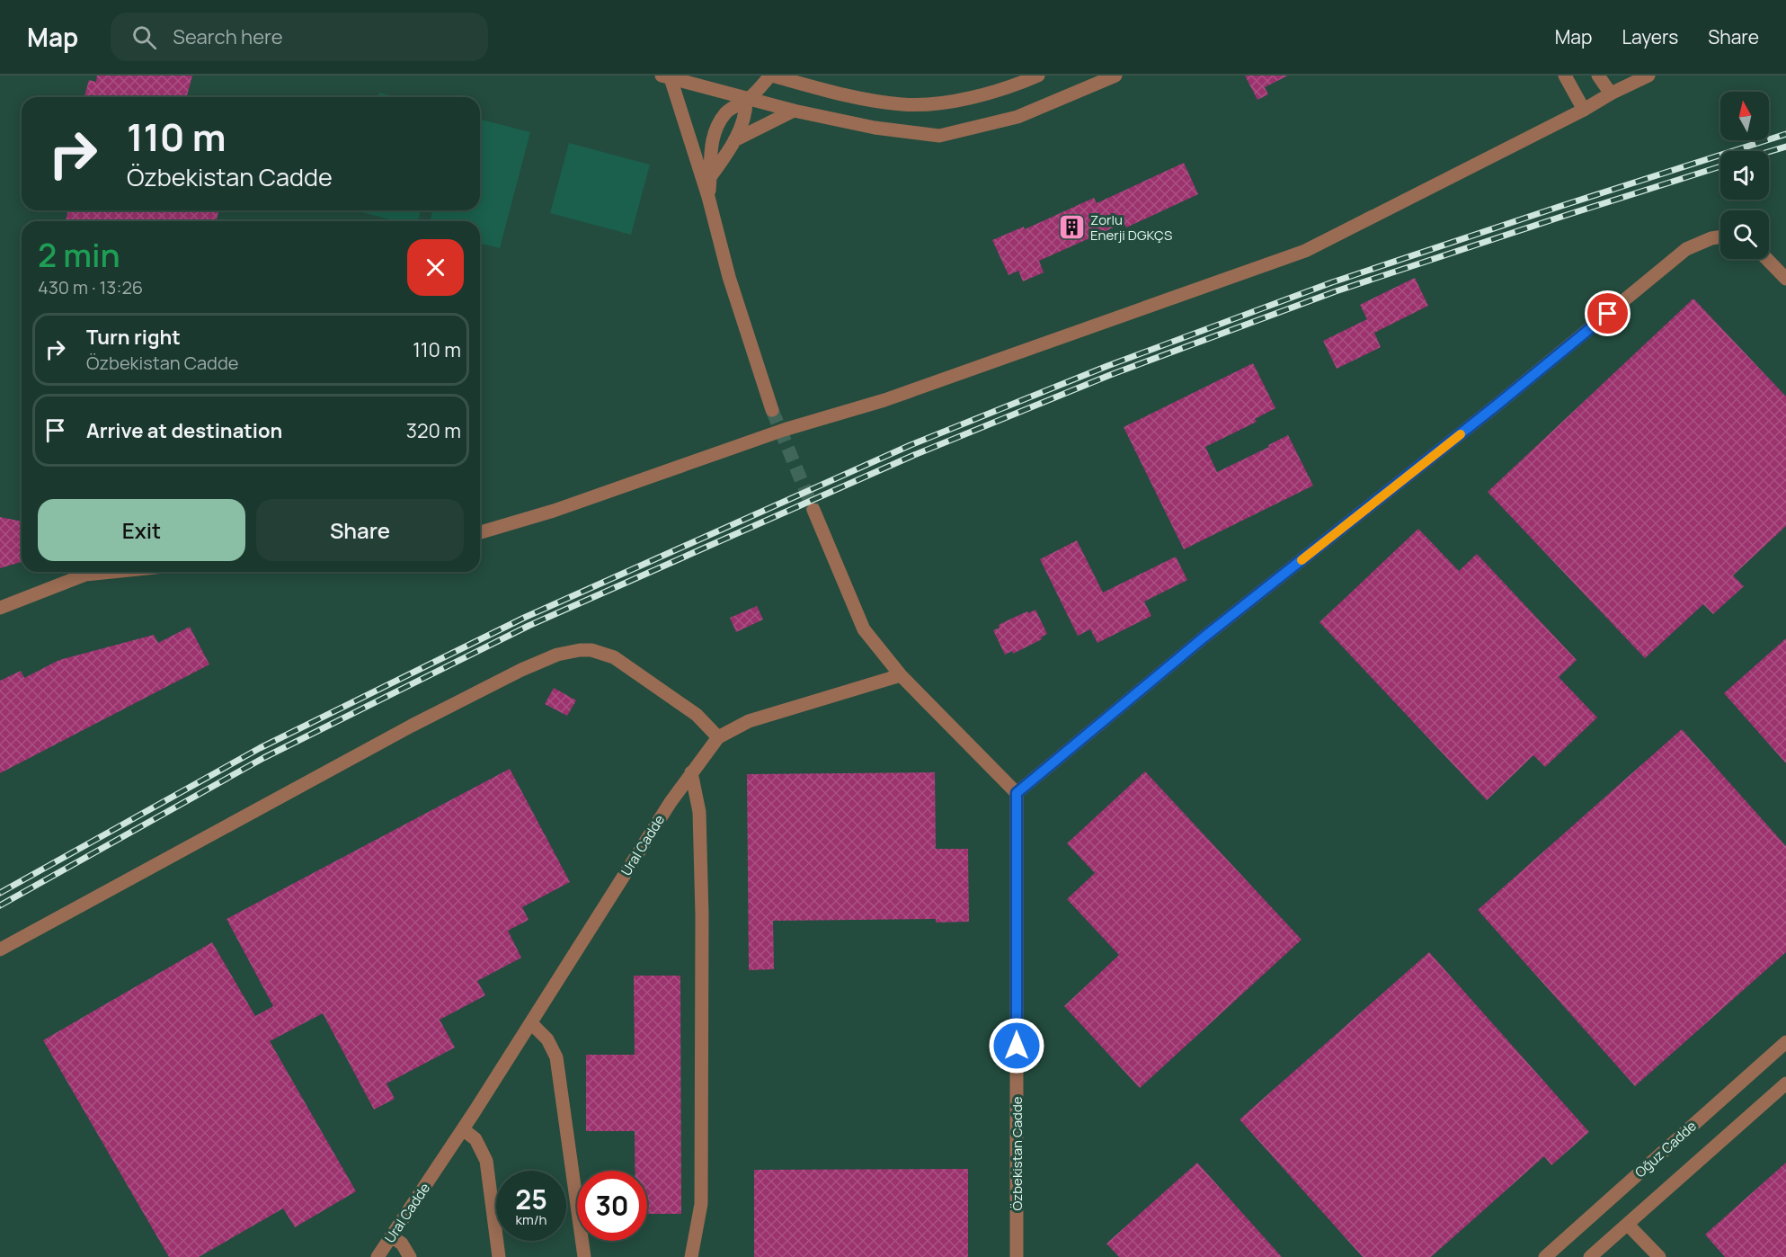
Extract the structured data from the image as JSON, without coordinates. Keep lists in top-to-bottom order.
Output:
{
  "streets": {
    "street": ["Ural Cadde", "Oğuz Cadde", "Özbekistan Cadde"]
  },
  "places": {
    "building": ["Zorlu Enerji DGKÇS"]
  },
  "north": "top",
  "page": {
    "header": "Map",
    "search": "Search here",
    "nav": ["Map", "Layers", "Share"],
    "turn": ["110 m", "Özbekistan Cadde"],
    "heading": ["2 min", "430 m · 13:26"],
    "list": [
      {
        "name": "Turn right",
        "note": "Özbekistan Cadde",
        "value": "110 m"
      },
      {
        "name": "Arrive at destination",
        "value": "320 m"
      }
    ],
    "buttons": ["Exit", "Share"],
    "speed": "25 km/h",
    "limit": "30"
  }
}
